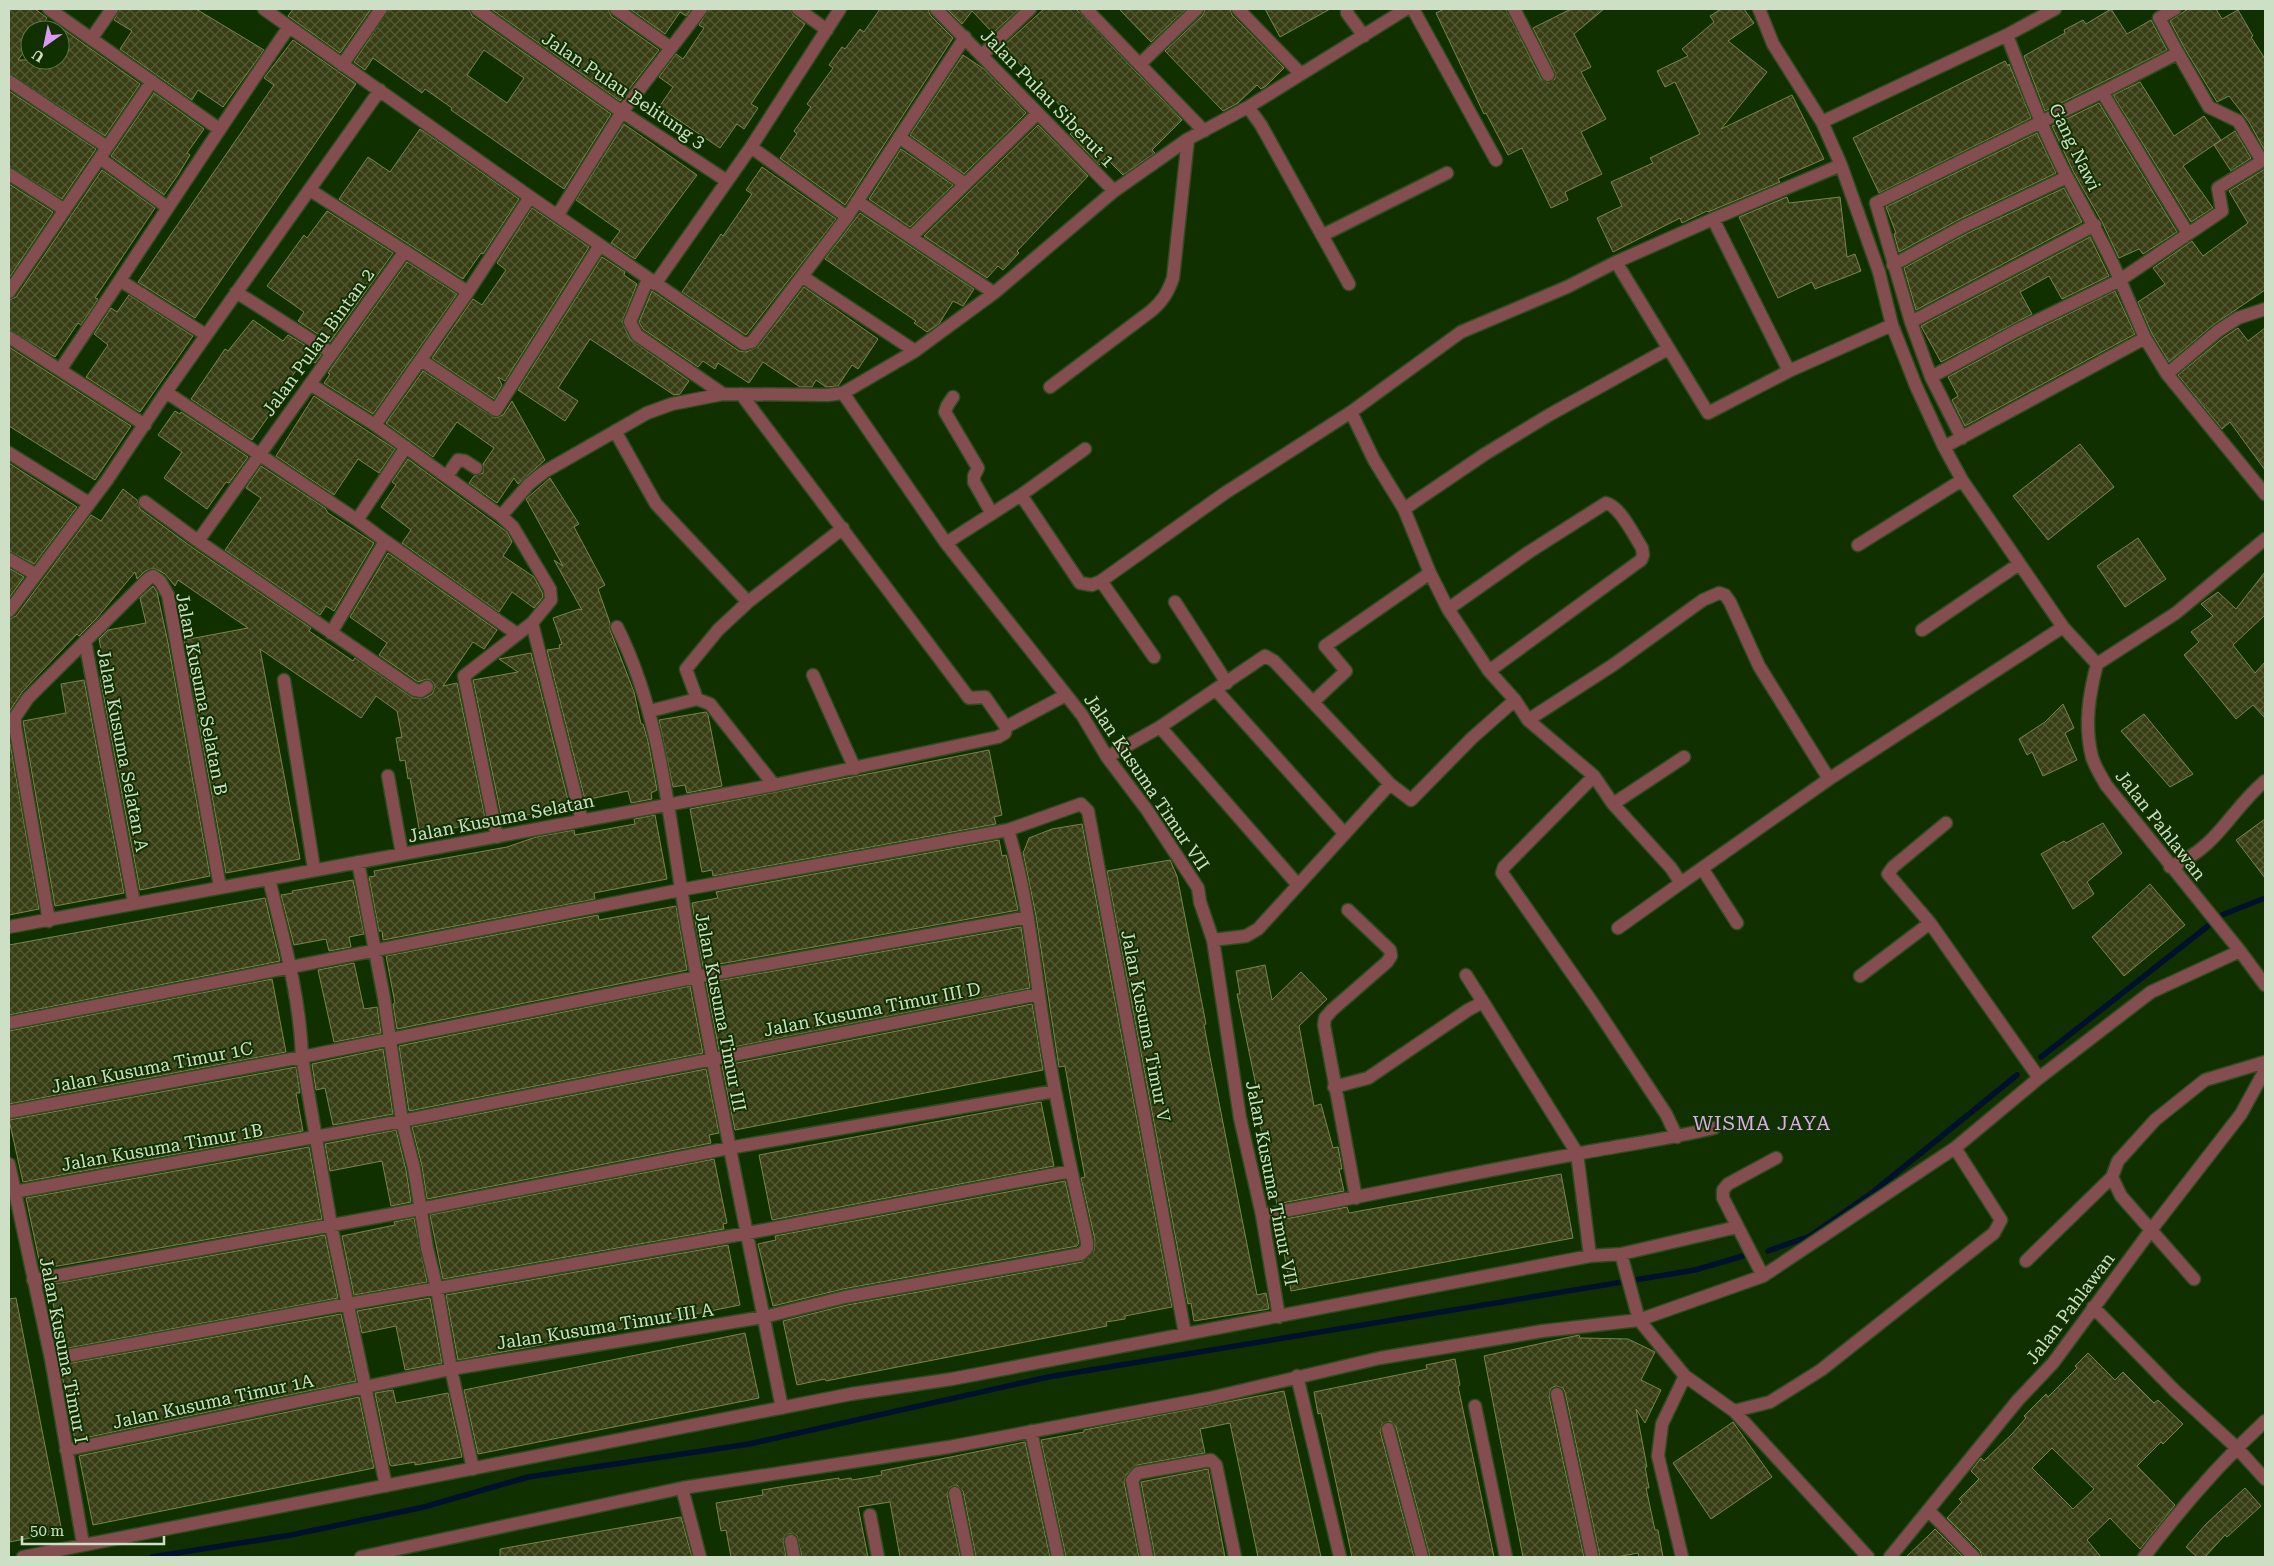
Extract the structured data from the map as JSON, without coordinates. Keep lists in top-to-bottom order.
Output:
{
  "streets": {
    "street": [
      "Jalan Pulau Belitung 3",
      "Jalan Pulau Siberut 1",
      "Gang Nawi",
      "Jalan Pulau Bintan 2",
      "Jalan Kusuma Selatan B",
      "Jalan Kusuma Selatan A",
      "Jalan Kusuma Timur VII",
      "Jalan Kusuma Selatan",
      "Jalan Pahlawan",
      "Jalan Kusuma Timur III D",
      "Jalan Kusuma Timur III",
      "Jalan Kusuma Timur V",
      "Jalan Kusuma Timur 1C",
      "Jalan Kusuma Timur 1B",
      "Jalan Kusuma Timur III A",
      "Jalan Kusuma Timur I",
      "Jalan Kusuma Timur 1A"
    ]
  },
  "crossings": [
    ["Jalan Kusuma Selatan B", "Jalan Kusuma Selatan A"],
    ["Jalan Kusuma Selatan B", "Jalan Kusuma Selatan"],
    ["Jalan Kusuma Selatan A", "Jalan Kusuma Selatan"],
    ["Jalan Kusuma Timur VII", "Jalan Kusuma Selatan"],
    ["Jalan Kusuma Selatan", "Jalan Kusuma Timur III"],
    ["Jalan Kusuma Timur III D", "Jalan Kusuma Timur III"],
    ["Jalan Kusuma Timur III D", "Jalan Kusuma Timur 1B"],
    ["Jalan Kusuma Timur III", "Jalan Kusuma Timur 1C"],
    ["Jalan Kusuma Timur III", "Jalan Kusuma Timur III A"],
    ["Jalan Kusuma Timur 1B", "Jalan Kusuma Timur I"],
    ["Jalan Kusuma Timur III A", "Jalan Kusuma Timur 1A"],
    ["Jalan Kusuma Timur I", "Jalan Kusuma Timur 1A"]
  ],
  "districts": ["WISMA JAYA"],
  "scale_bar": "50 m",
  "north": "bottom left"
}
